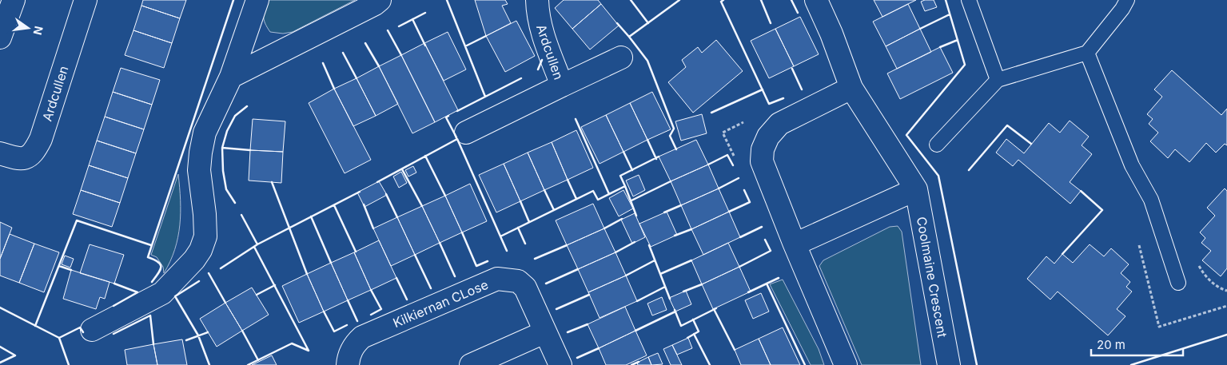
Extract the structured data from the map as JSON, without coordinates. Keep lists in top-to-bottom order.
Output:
{
  "streets": {
    "street": ["Ardcullen", "Coolmaine Crescent", "Kilkiernan CLose"]
  },
  "scale_bar": "20 m",
  "north": "right"
}
